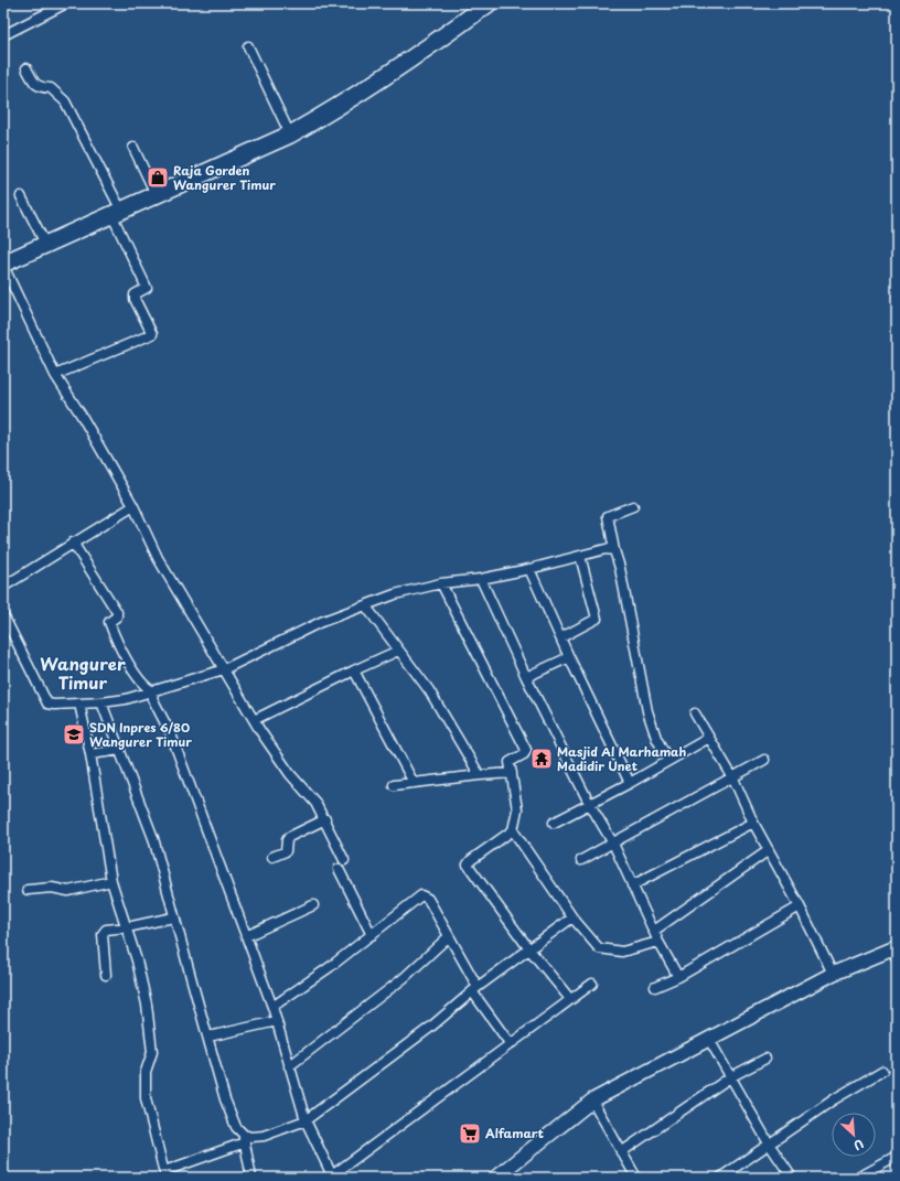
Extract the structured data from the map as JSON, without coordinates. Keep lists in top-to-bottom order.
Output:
{
  "districts": ["Wangurer Timur"],
  "places": {
    "shop": ["Raja Gorden Wangurer Timur"],
    "school or university": ["SDN Inpres 6/80 Wangurer Timur"],
    "temple": ["Masjid Al Marhamah Madidir Unet"],
    "supermarket": ["Alfamart"]
  },
  "north": "bottom right"
}
